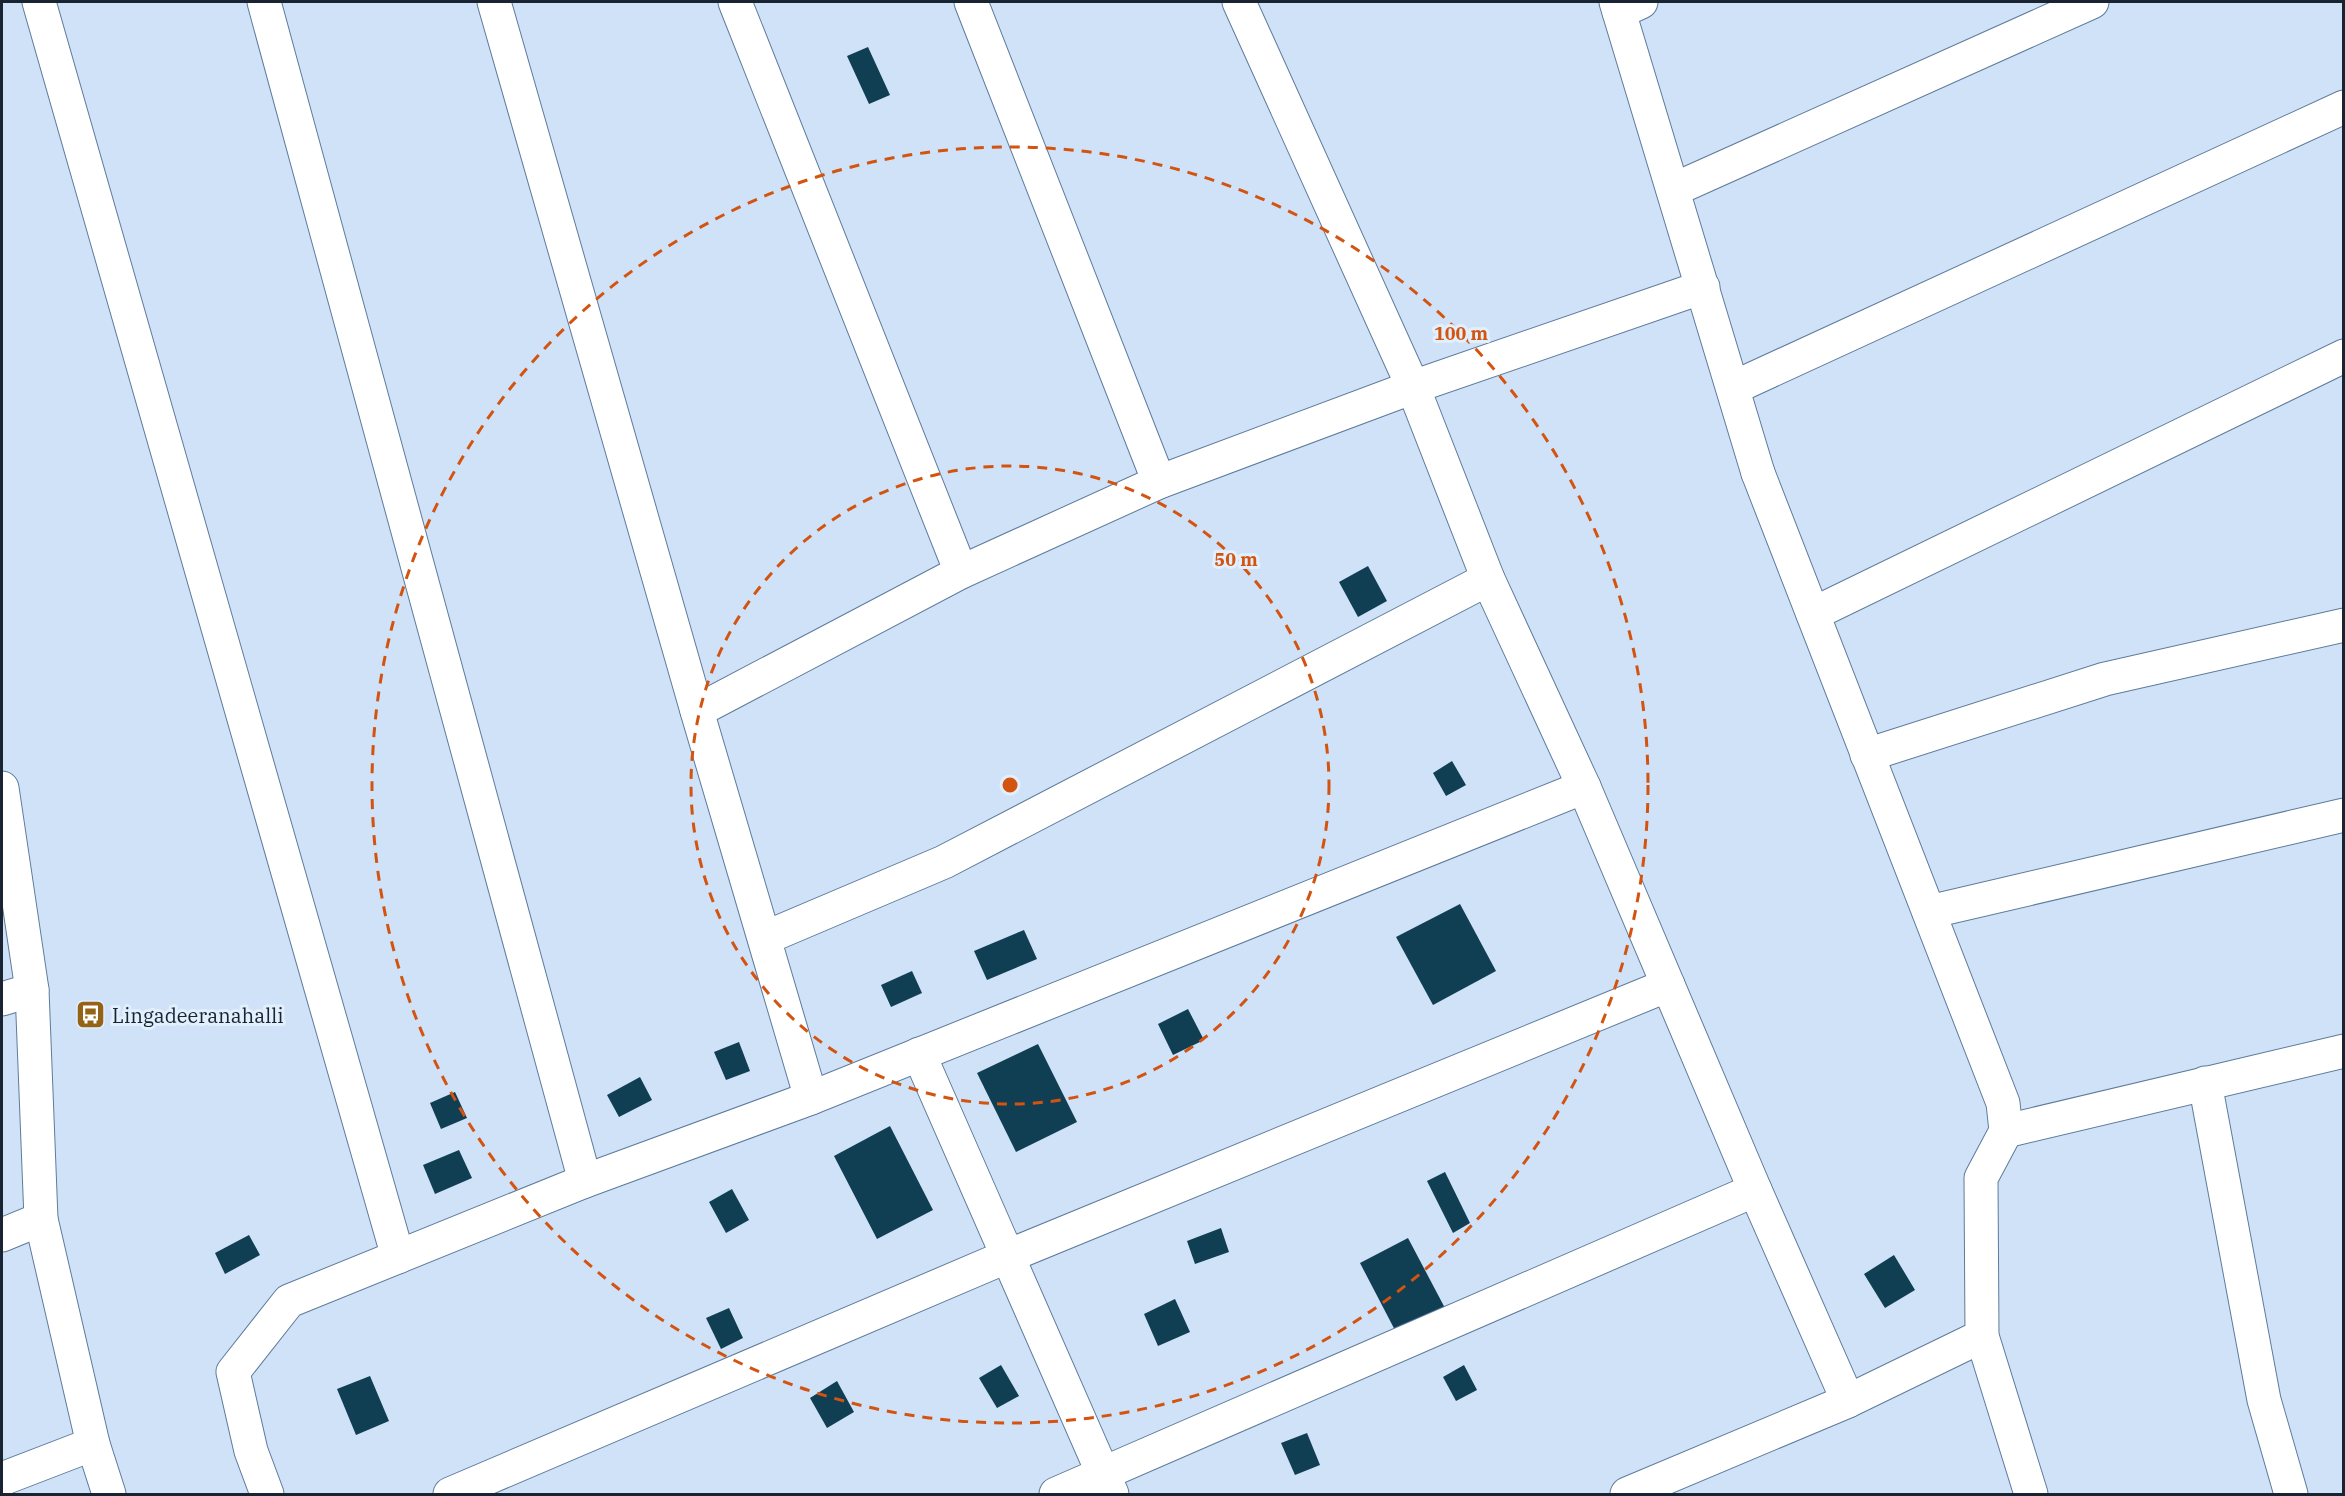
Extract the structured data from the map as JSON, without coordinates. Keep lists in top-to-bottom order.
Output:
{
  "places": {
    "bus stop": ["Lingadeeranahalli"]
  },
  "rings": ["100 m", "50 m"]
}
